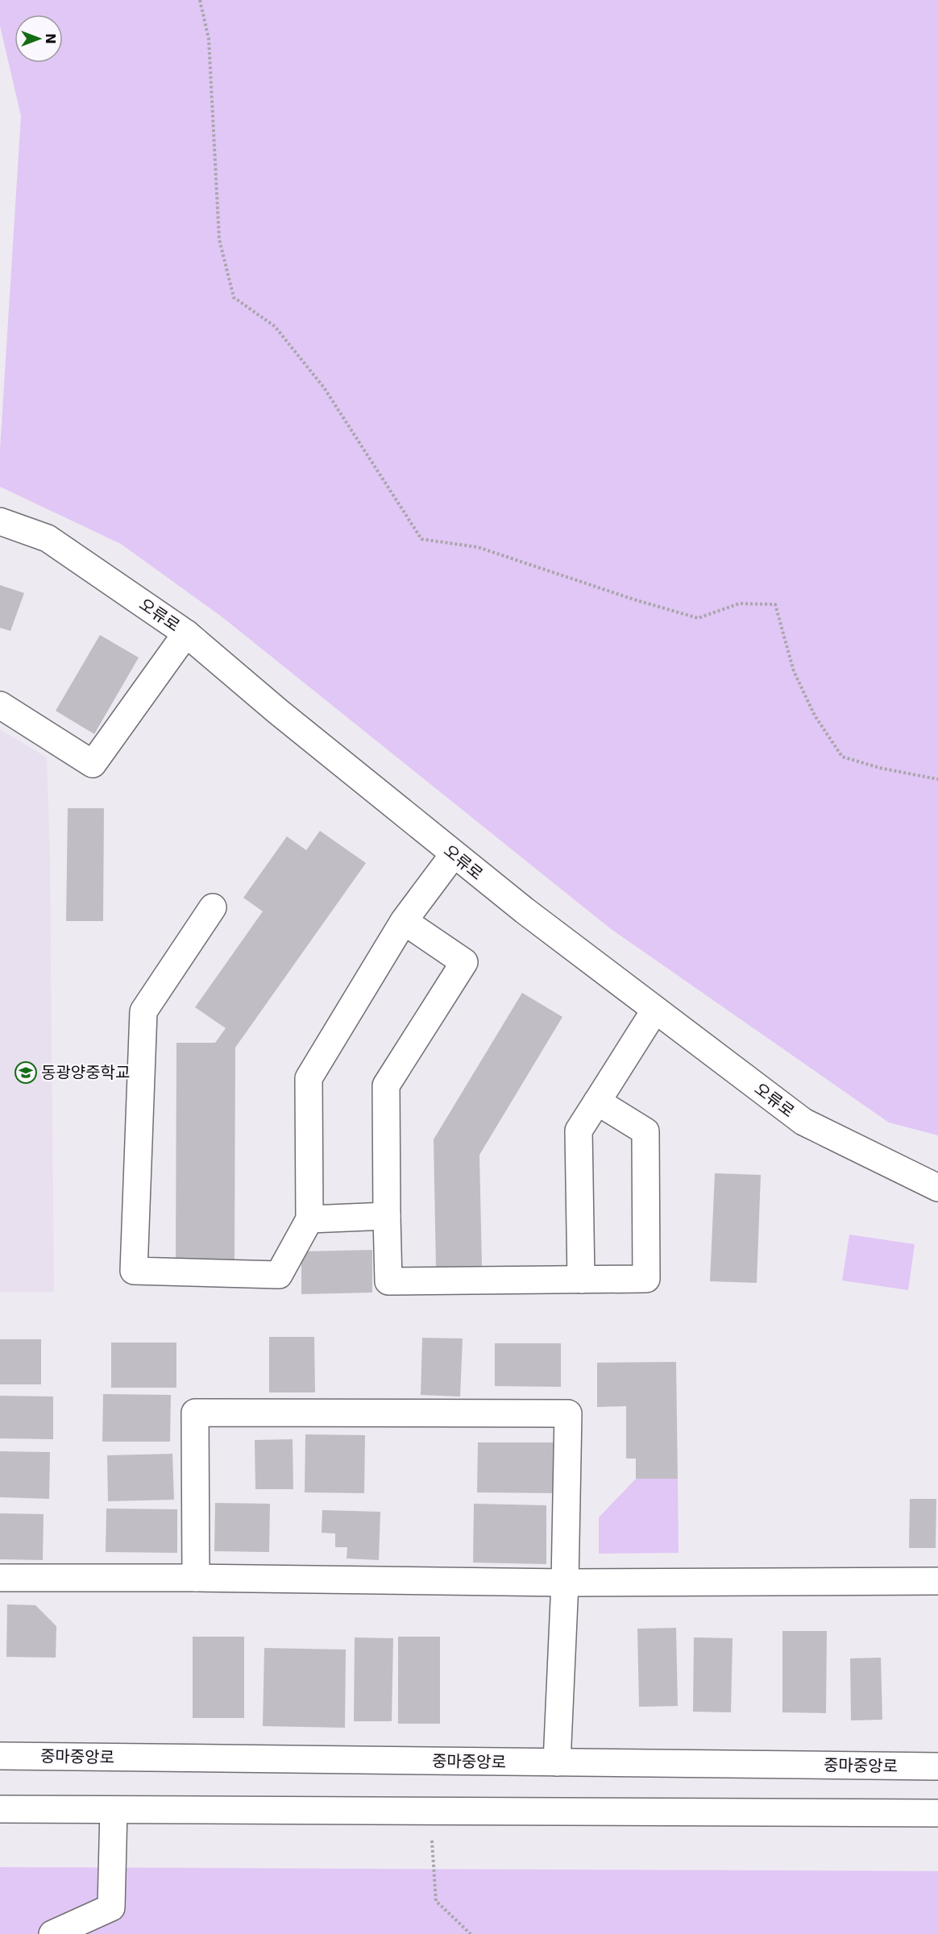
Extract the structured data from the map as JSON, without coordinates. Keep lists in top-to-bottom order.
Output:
{
  "streets": {
    "street": ["오류로", "중마중앙로"]
  },
  "places": {
    "school or university": ["동광양중학교"]
  },
  "north": "right"
}
